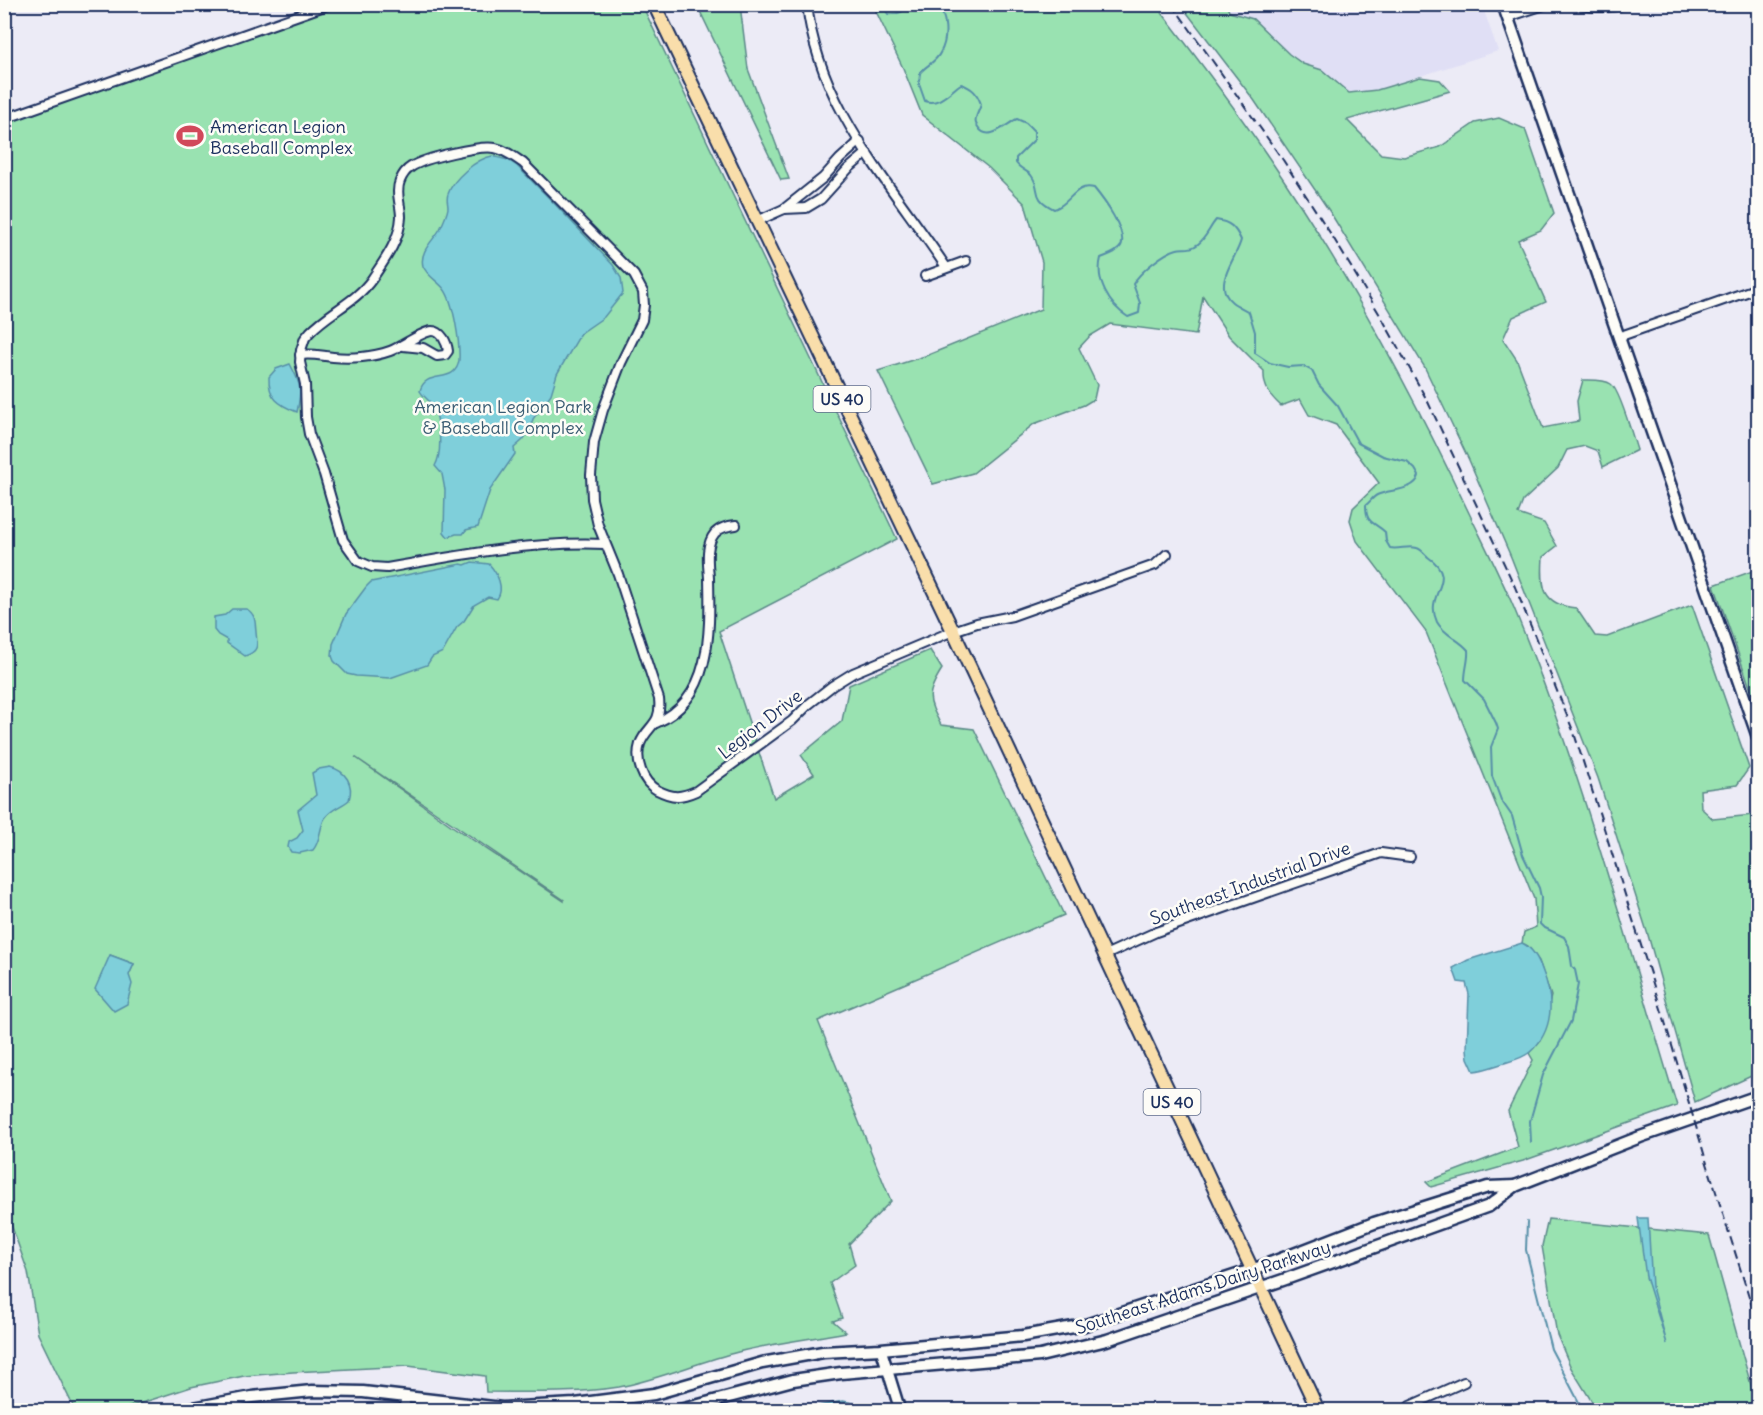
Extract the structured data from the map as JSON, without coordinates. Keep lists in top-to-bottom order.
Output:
{
  "streets": {
    "main road": ["US 40", "Southeast Adams Dairy Parkway"],
    "street": ["Legion Drive", "Southeast Industrial Drive"]
  },
  "crossings": [
    ["US 40", "Legion Drive"],
    ["US 40", "Southeast Industrial Drive"],
    ["US 40", "Southeast Adams Dairy Parkway"]
  ],
  "parks": ["American Legion Park & Baseball Complex"],
  "places": {
    "sports": ["American Legion Baseball Complex"]
  }
}
